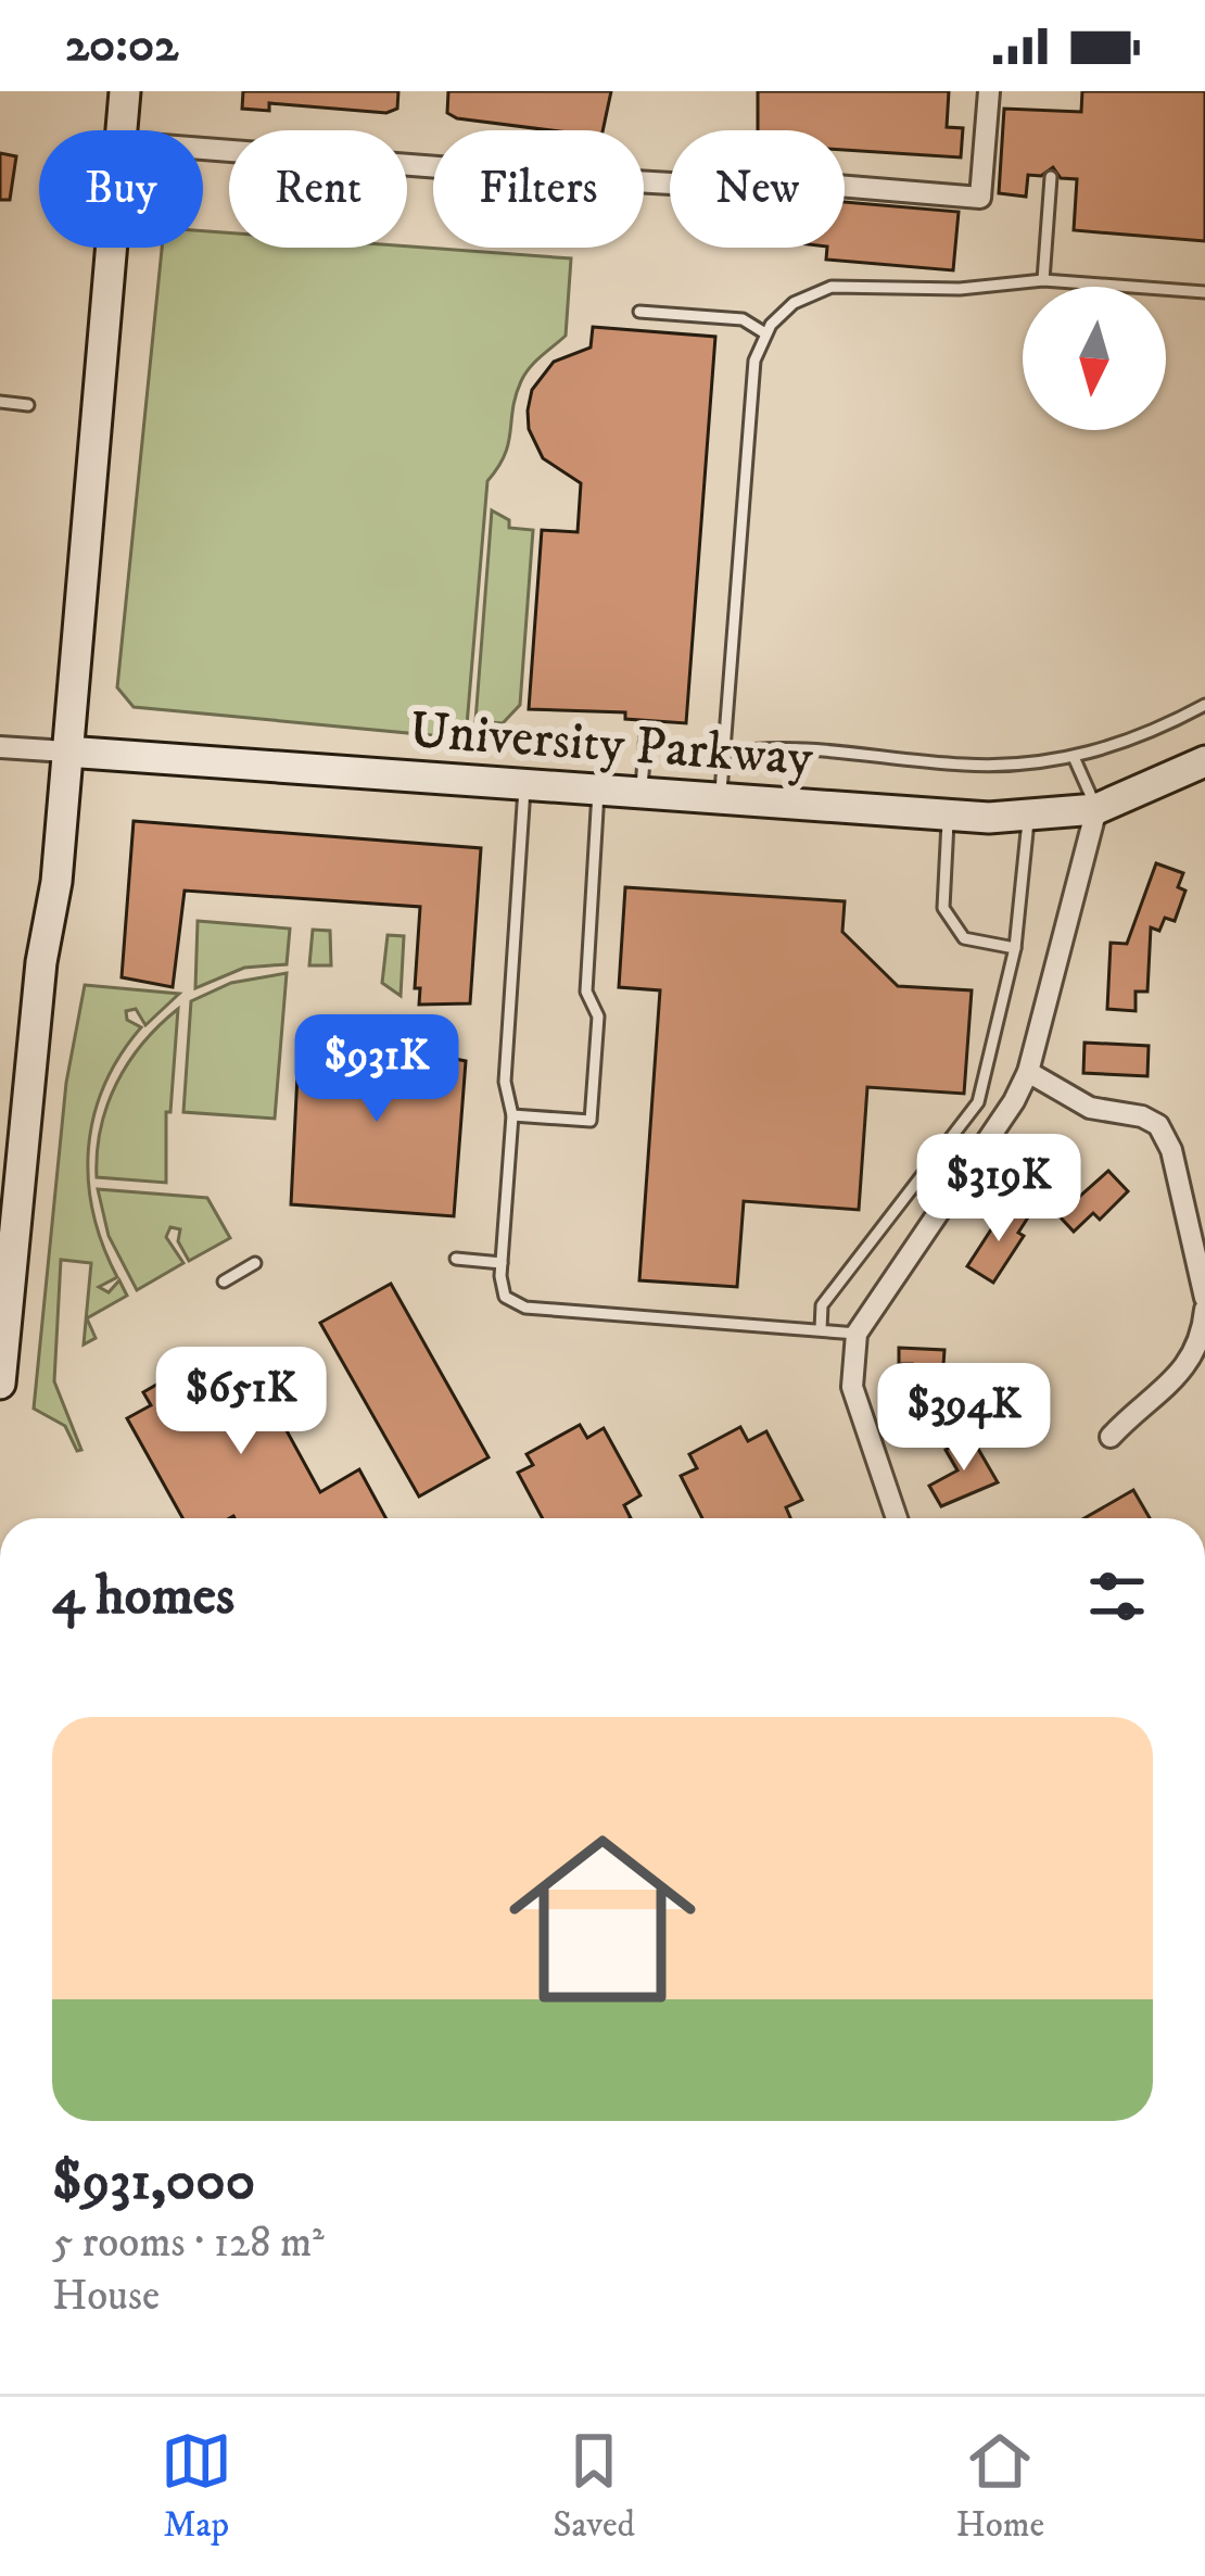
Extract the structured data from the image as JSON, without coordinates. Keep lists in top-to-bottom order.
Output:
{
  "streets": {
    "main road": ["University Parkway"]
  },
  "north": "bottom",
  "page": {
    "status": "20:02",
    "chip": [
      "Buy",
      "Rent",
      "Filters",
      "New"
    ],
    "price": [
      "$931K",
      "$319K",
      "$651K",
      "$394K"
    ],
    "heading": "4 homes",
    "list": [
      {
        "name": "$931,000",
        "note": "5 rooms · 128 m² · House"
      }
    ],
    "tabs": ["Map", "Saved", "Home"]
  }
}
